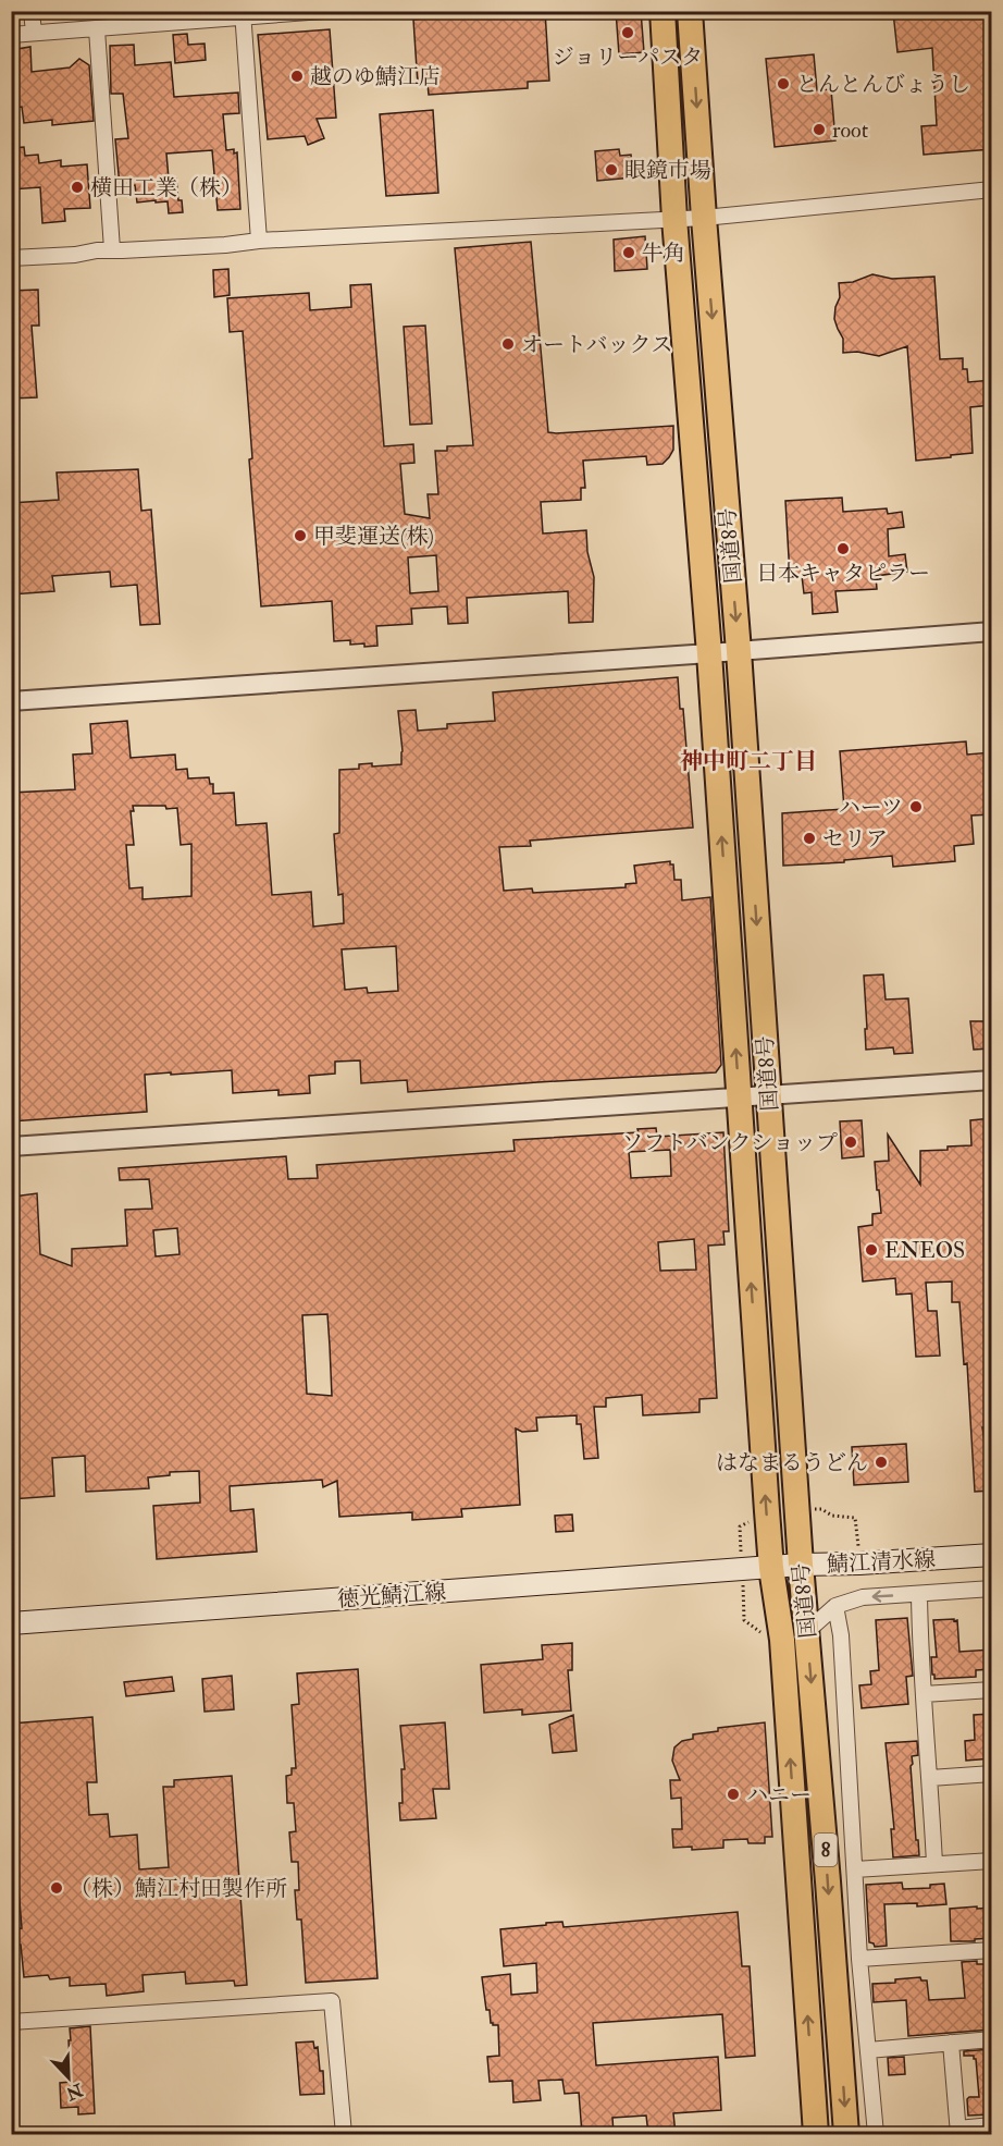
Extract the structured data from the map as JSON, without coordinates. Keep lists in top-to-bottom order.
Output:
{
  "streets": {
    "highway": ["国道8号", "8"],
    "main road": ["鯖江清水線", "徳光鯖江線"]
  },
  "crossings": [
    ["国道8号", "鯖江清水線"],
    ["国道8号", "徳光鯖江線"],
    ["鯖江清水線", "徳光鯖江線"]
  ],
  "districts": ["神中町二丁目"],
  "places": [
    "ジョリーパスタ",
    "越のゆ鯖江店",
    "とんとんびょうし",
    "root",
    "眼鏡市場",
    "横田工業（株）",
    "牛角",
    "オートバックス",
    "甲斐運送(株)",
    "日本キャタピラー",
    "ハーツ",
    "セリア",
    "ソフトバンクショップ",
    "ENEOS",
    "はなまるうどん",
    "ハニー",
    "（株）鯖江村田製作所"
  ],
  "north": "bottom right"
}
